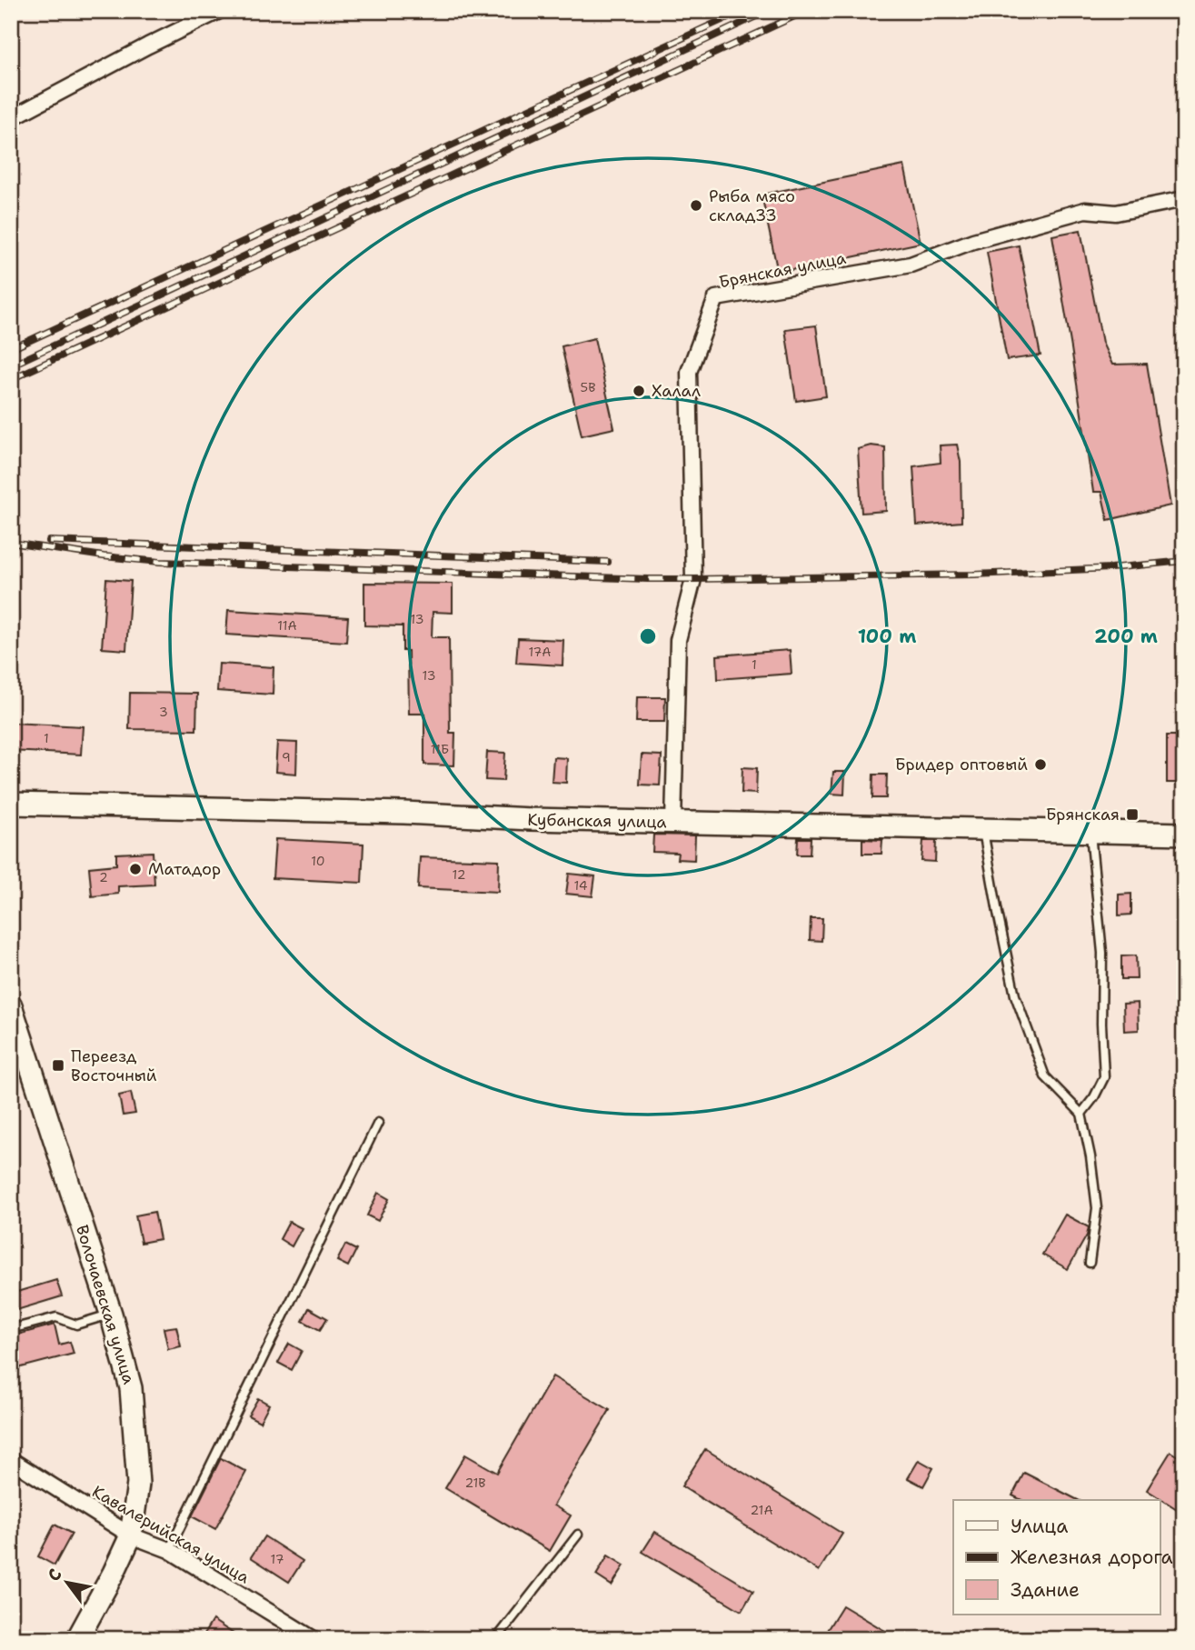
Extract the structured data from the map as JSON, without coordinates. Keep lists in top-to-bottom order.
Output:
{
  "streets": {
    "main road": ["Кубанская улица", "Волочаевская улица"],
    "street": ["Брянская улица", "Кавалерийская улица"]
  },
  "crossings": [
    ["Брянская улица", "Кубанская улица"],
    ["Волочаевская улица", "Кавалерийская улица"]
  ],
  "places": {
    "other": [
      "Рыба мясо склад33",
      "Халал",
      "Бридер оптовый",
      "Матадор"
    ],
    "transit": ["Брянская", "Переезд Восточный"]
  },
  "house_numbers": [
    "5В",
    "13",
    "11А",
    "17А",
    "1",
    "13",
    "3",
    "1",
    "11Б",
    "9",
    "10",
    "12",
    "2",
    "14",
    "21В",
    "21А",
    "17"
  ],
  "legend": ["Улица", "Железная дорога", "Здание"],
  "north": "top left",
  "rings": ["100 m", "200 m"]
}
